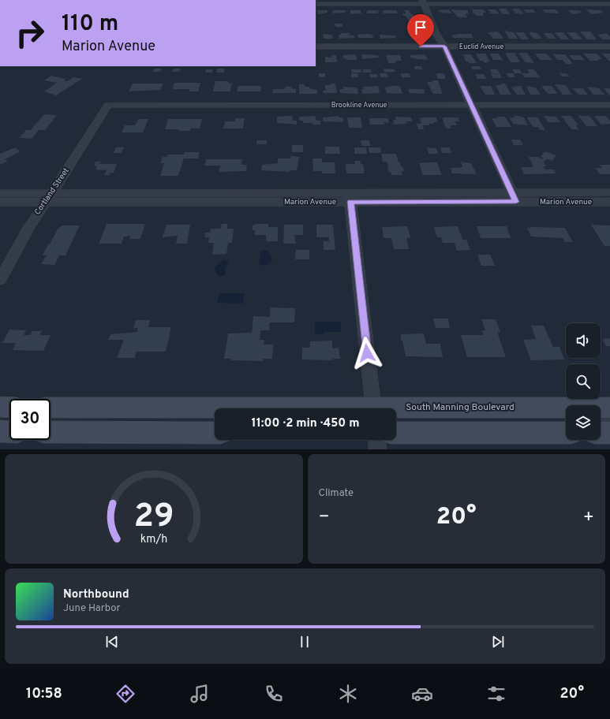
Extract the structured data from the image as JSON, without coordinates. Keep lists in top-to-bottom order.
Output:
{
  "streets": {
    "street": [
      "Euclid Avenue",
      "Brookline Avenue",
      "Cortland Street",
      "Marion Avenue",
      "South Manning Boulevard"
    ]
  },
  "crossings": [
    ["Brookline Avenue", "Cortland Street"],
    ["Cortland Street", "Marion Avenue"]
  ],
  "page": {
    "turn": ["110 m", "Marion Avenue"],
    "limit": "30",
    "trip": "11:00 · 2 min · 450 m",
    "tile": "Climate",
    "heat": ["−", "20°", "+"],
    "song": ["Northbound", "June Harbor"],
    "tabs": ["10:58", "20°"],
    "gauge": ["29", "km/h"]
  }
}
